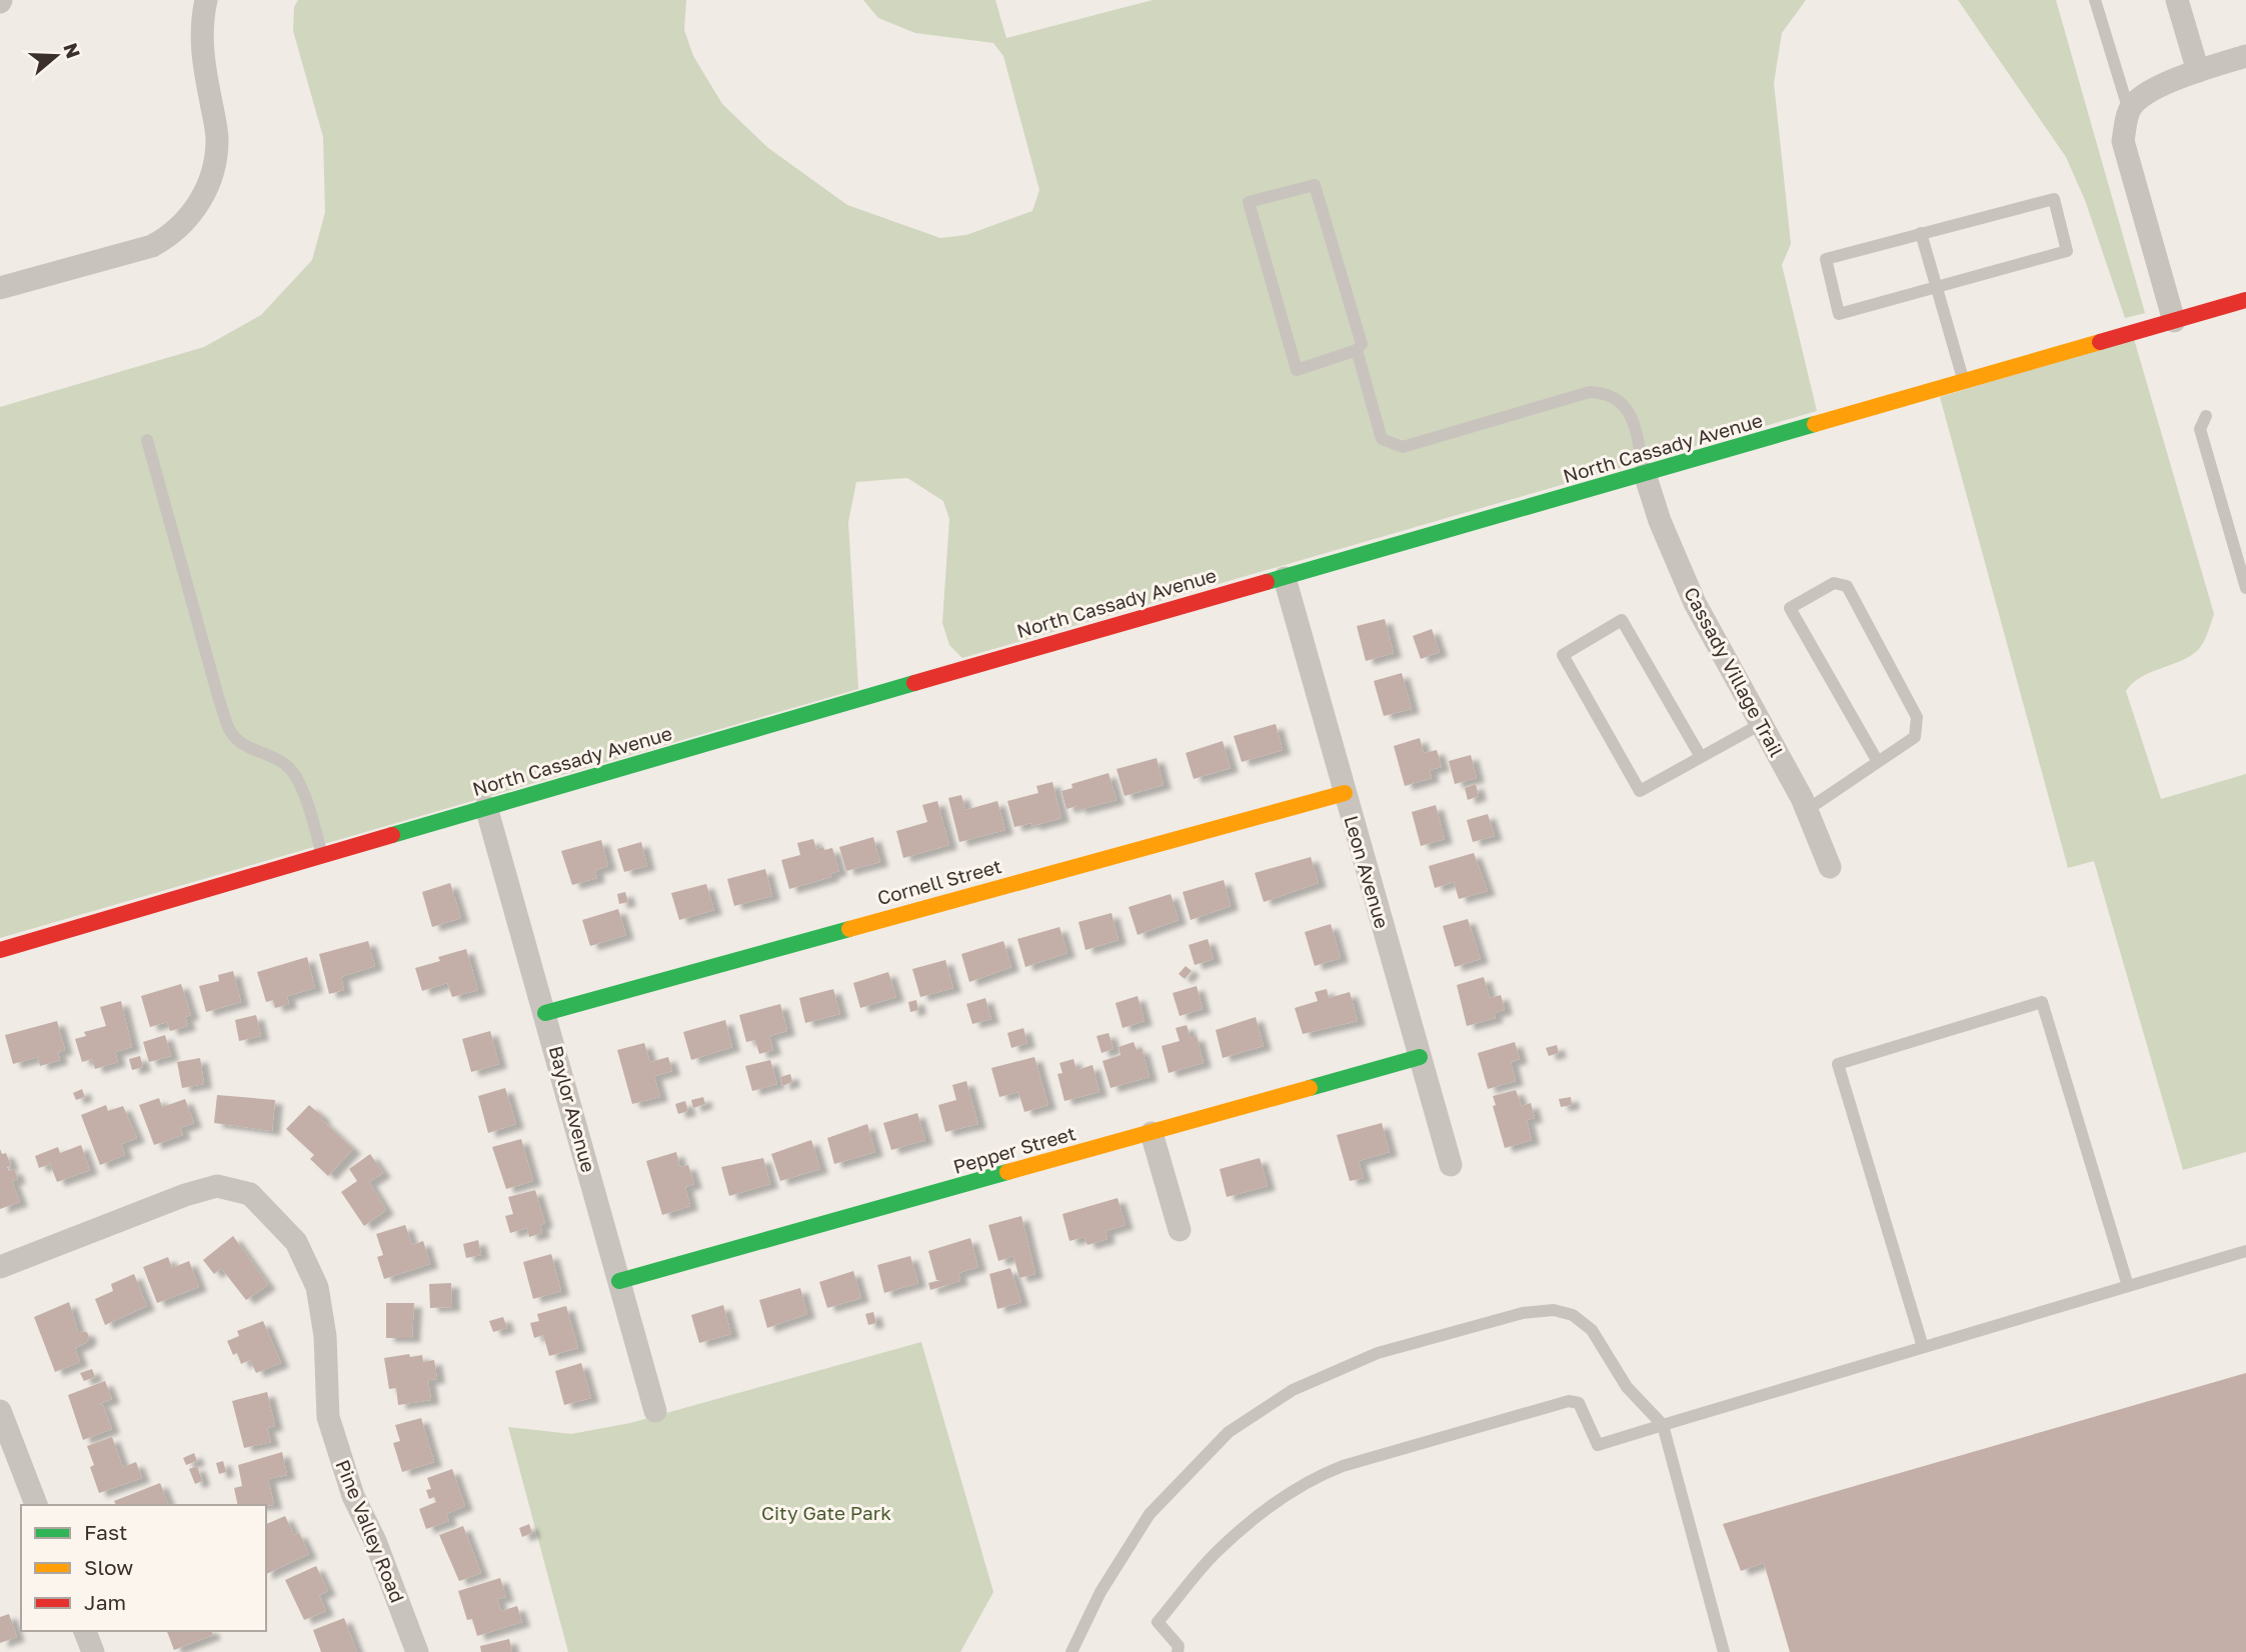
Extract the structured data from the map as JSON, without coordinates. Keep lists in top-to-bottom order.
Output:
{
  "streets": {
    "main road": ["North Cassady Avenue", "Cornell Street", "Pepper Street"],
    "street": [
      "Cassady Village Trail",
      "Leon Avenue",
      "Baylor Avenue",
      "Pine Valley Road"
    ]
  },
  "crossings": [
    ["North Cassady Avenue", "Cassady Village Trail"],
    ["North Cassady Avenue", "Leon Avenue"],
    ["North Cassady Avenue", "Baylor Avenue"],
    ["Leon Avenue", "Cornell Street"],
    ["Leon Avenue", "Pepper Street"],
    ["Cornell Street", "Baylor Avenue"],
    ["Baylor Avenue", "Pepper Street"]
  ],
  "parks": ["City Gate Park"],
  "legend": ["Fast", "Slow", "Jam"],
  "north": "right"
}
